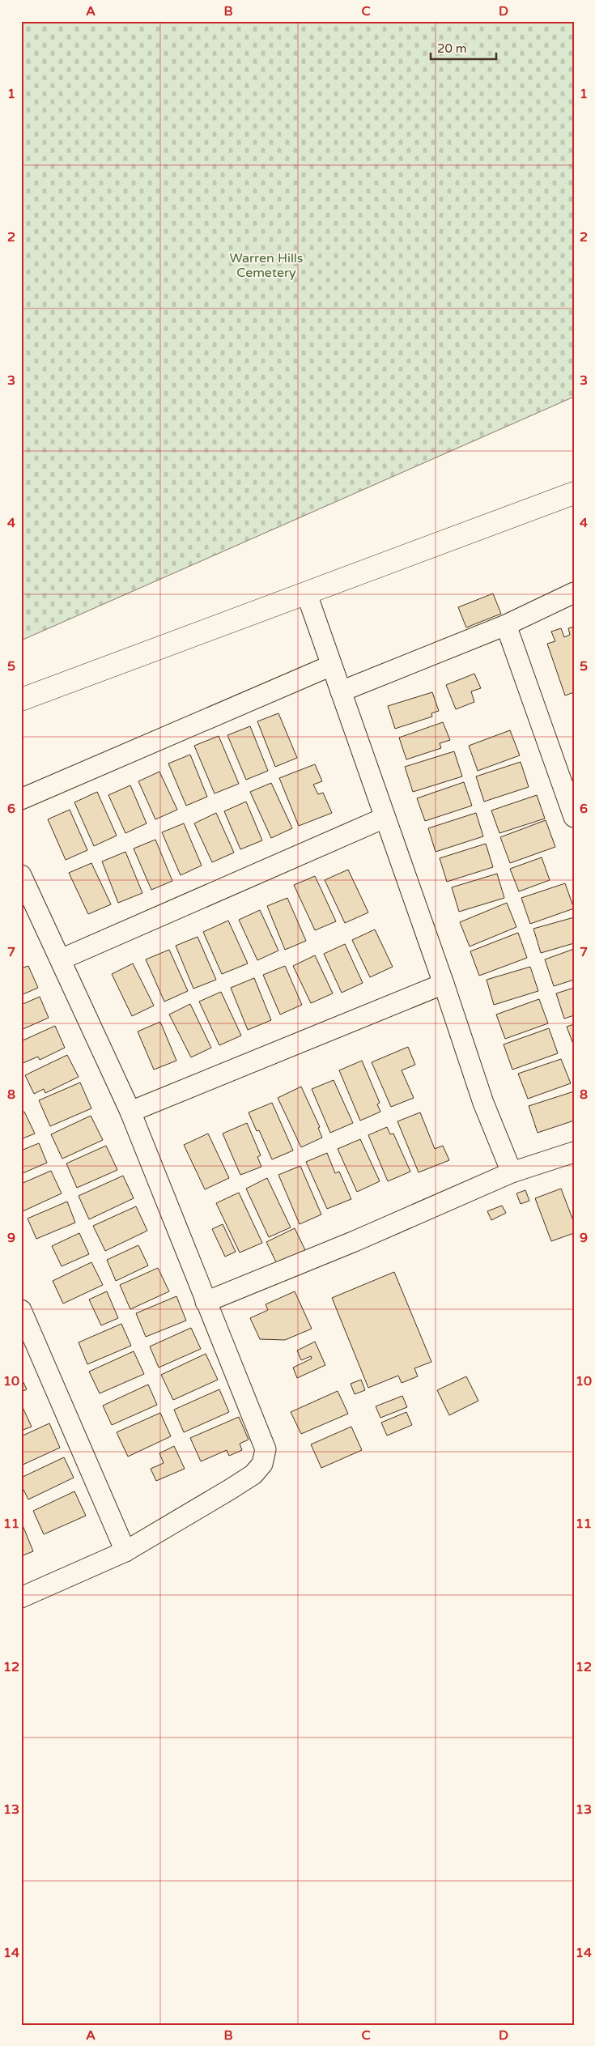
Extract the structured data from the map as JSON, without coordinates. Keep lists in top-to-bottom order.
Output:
{
  "parks": ["Warren Hills Cemetery"],
  "scale_bar": "20 m",
  "grid": {
    "columns": [
      "A",
      "B",
      "C",
      "D"
    ],
    "rows": [
      "1",
      "2",
      "3",
      "4",
      "5",
      "6",
      "7",
      "8",
      "9",
      "10",
      "11",
      "12",
      "13",
      "14"
    ]
  }
}
